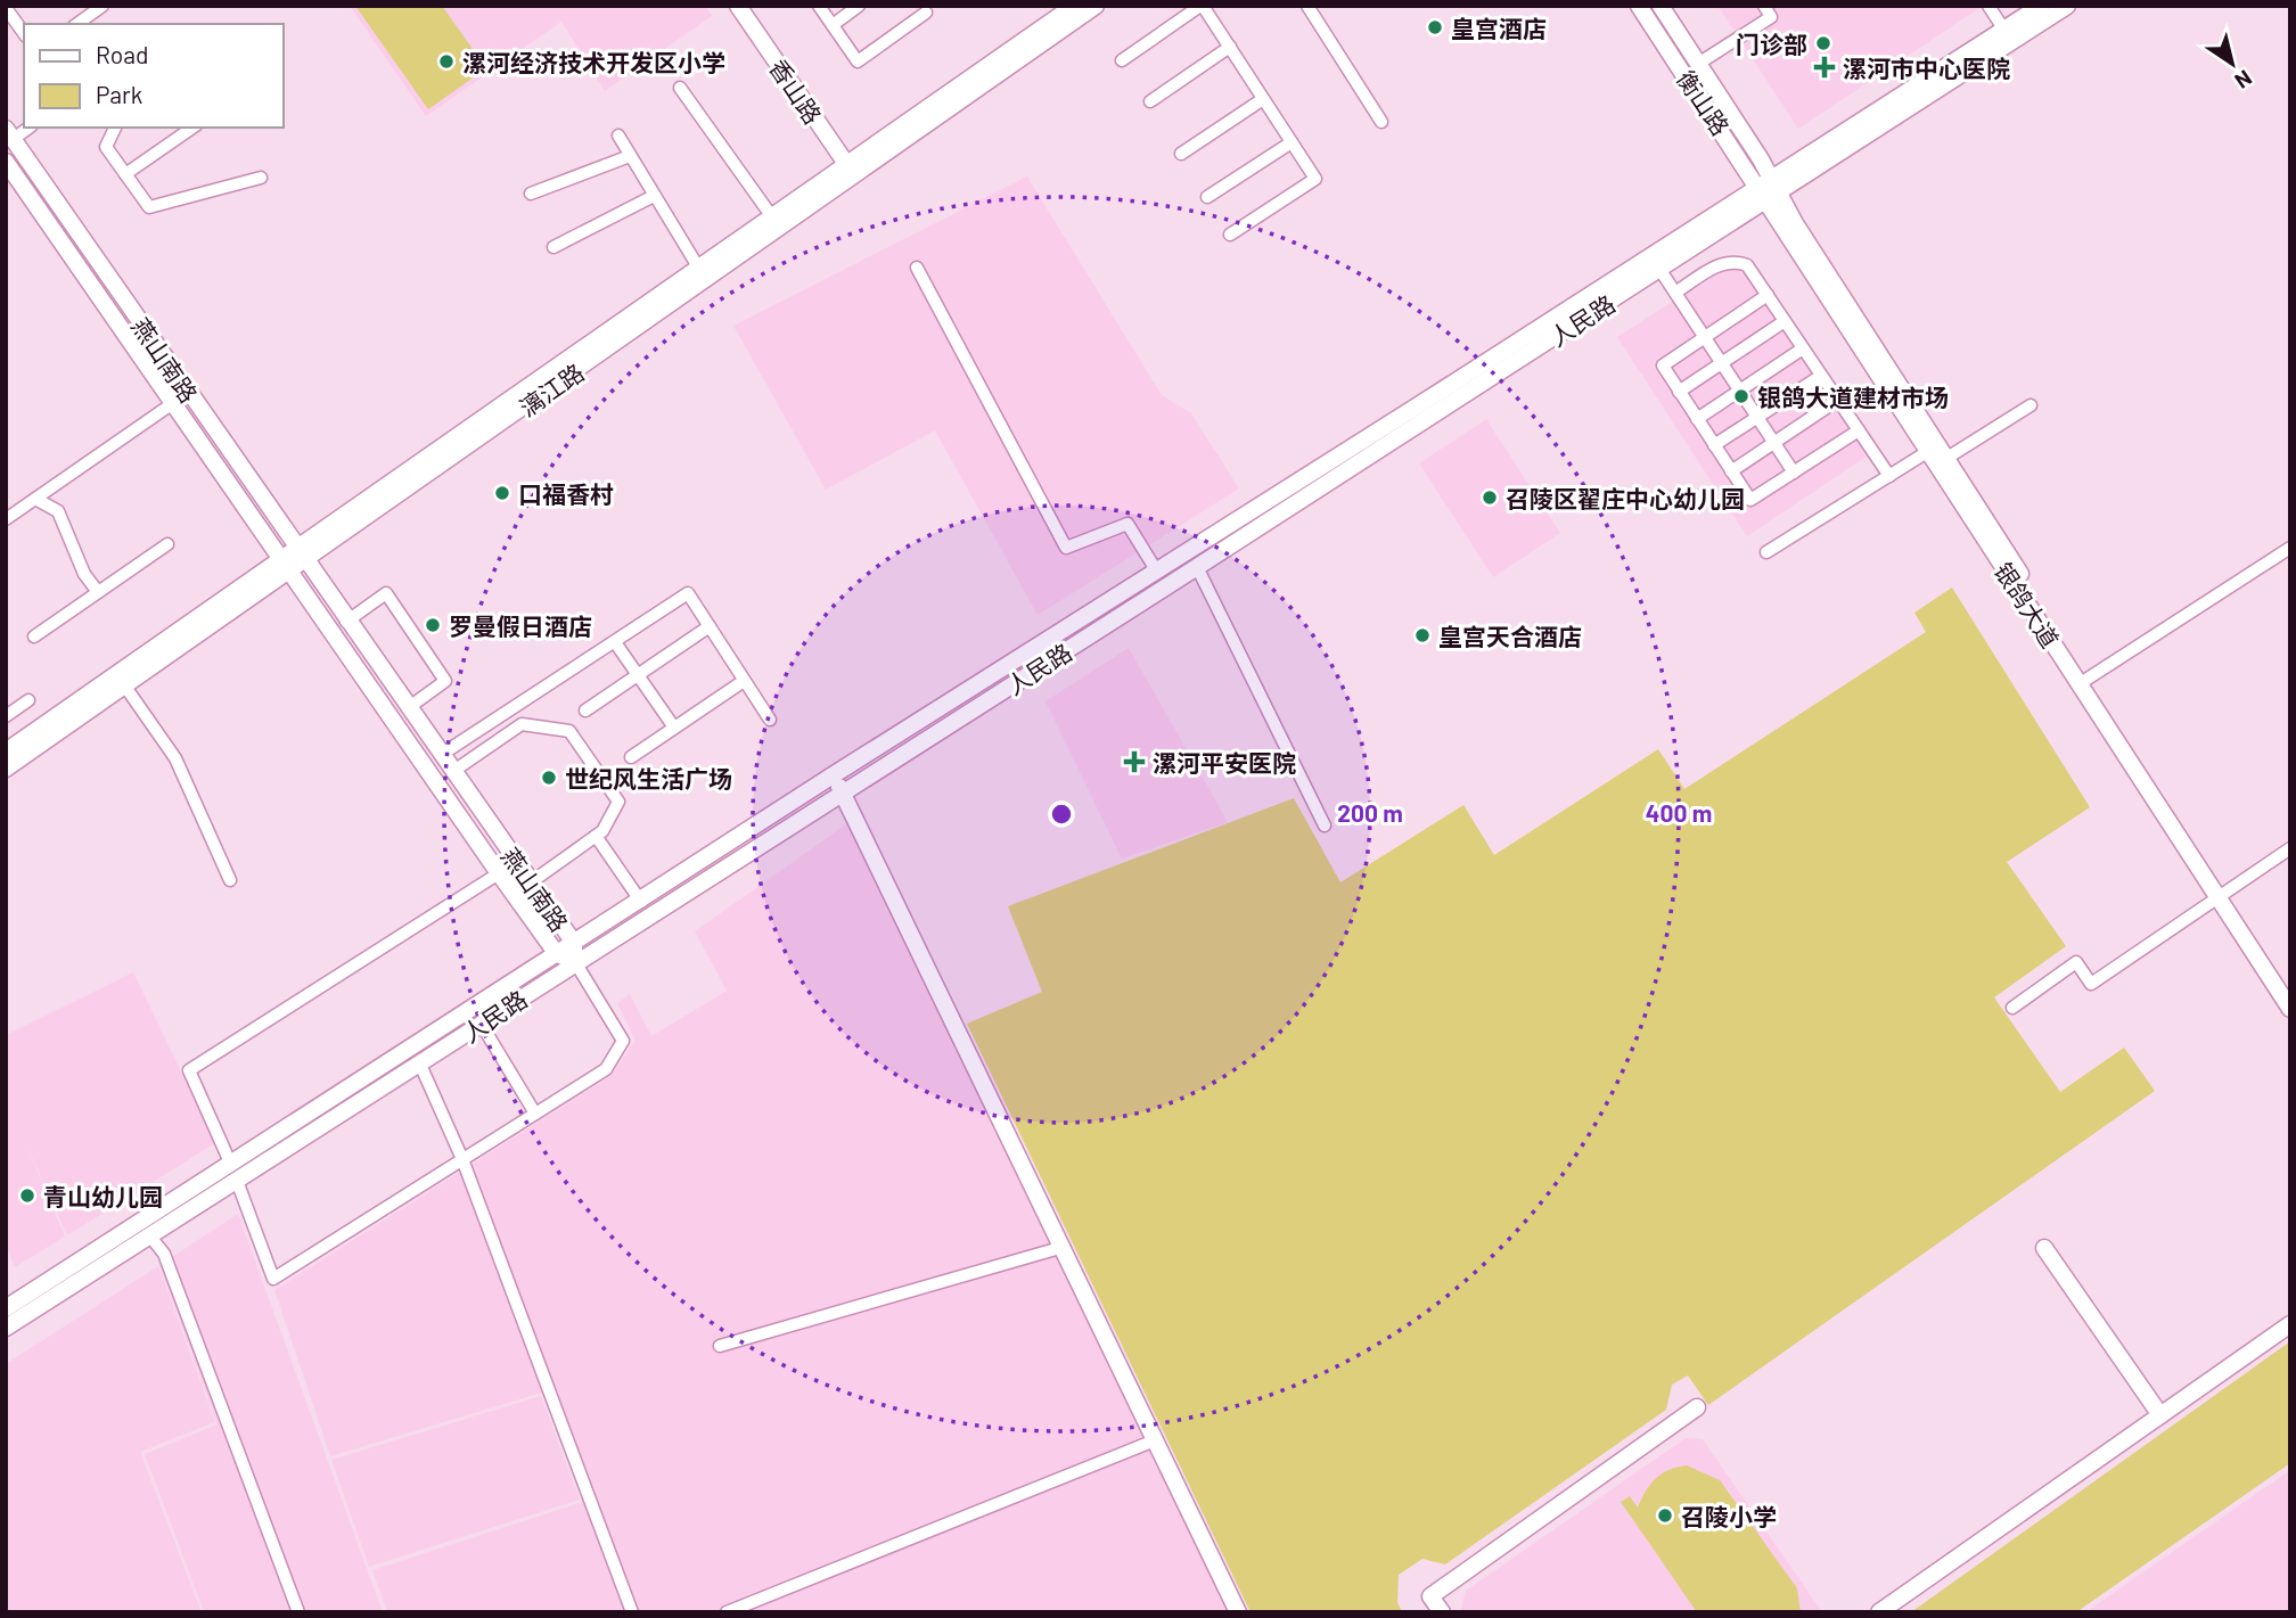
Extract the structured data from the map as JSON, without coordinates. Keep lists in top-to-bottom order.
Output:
{
  "streets": {
    "main road": [
      "香山路",
      "衡山路",
      "人民路",
      "燕山南路",
      "漓江路",
      "银鸽大道"
    ]
  },
  "crossings": [
    ["香山路", "漓江路"],
    ["衡山路", "人民路"],
    ["衡山路", "银鸽大道"],
    ["人民路", "燕山南路"],
    ["人民路", "银鸽大道"],
    ["燕山南路", "漓江路"]
  ],
  "places": {
    "other": [
      "皇宫酒店",
      "门诊部",
      "漯河经济技术开发区小学",
      "银鸽大道建材市场",
      "口福香村",
      "召陵区翟庄中心幼儿园",
      "罗曼假日酒店",
      "皇宫天合酒店",
      "世纪风生活广场",
      "青山幼儿园",
      "召陵小学"
    ],
    "health": ["漯河市中心医院", "漯河平安医院"]
  },
  "legend": ["Road", "Park"],
  "north": "bottom right",
  "rings": ["200 m", "400 m"]
}
